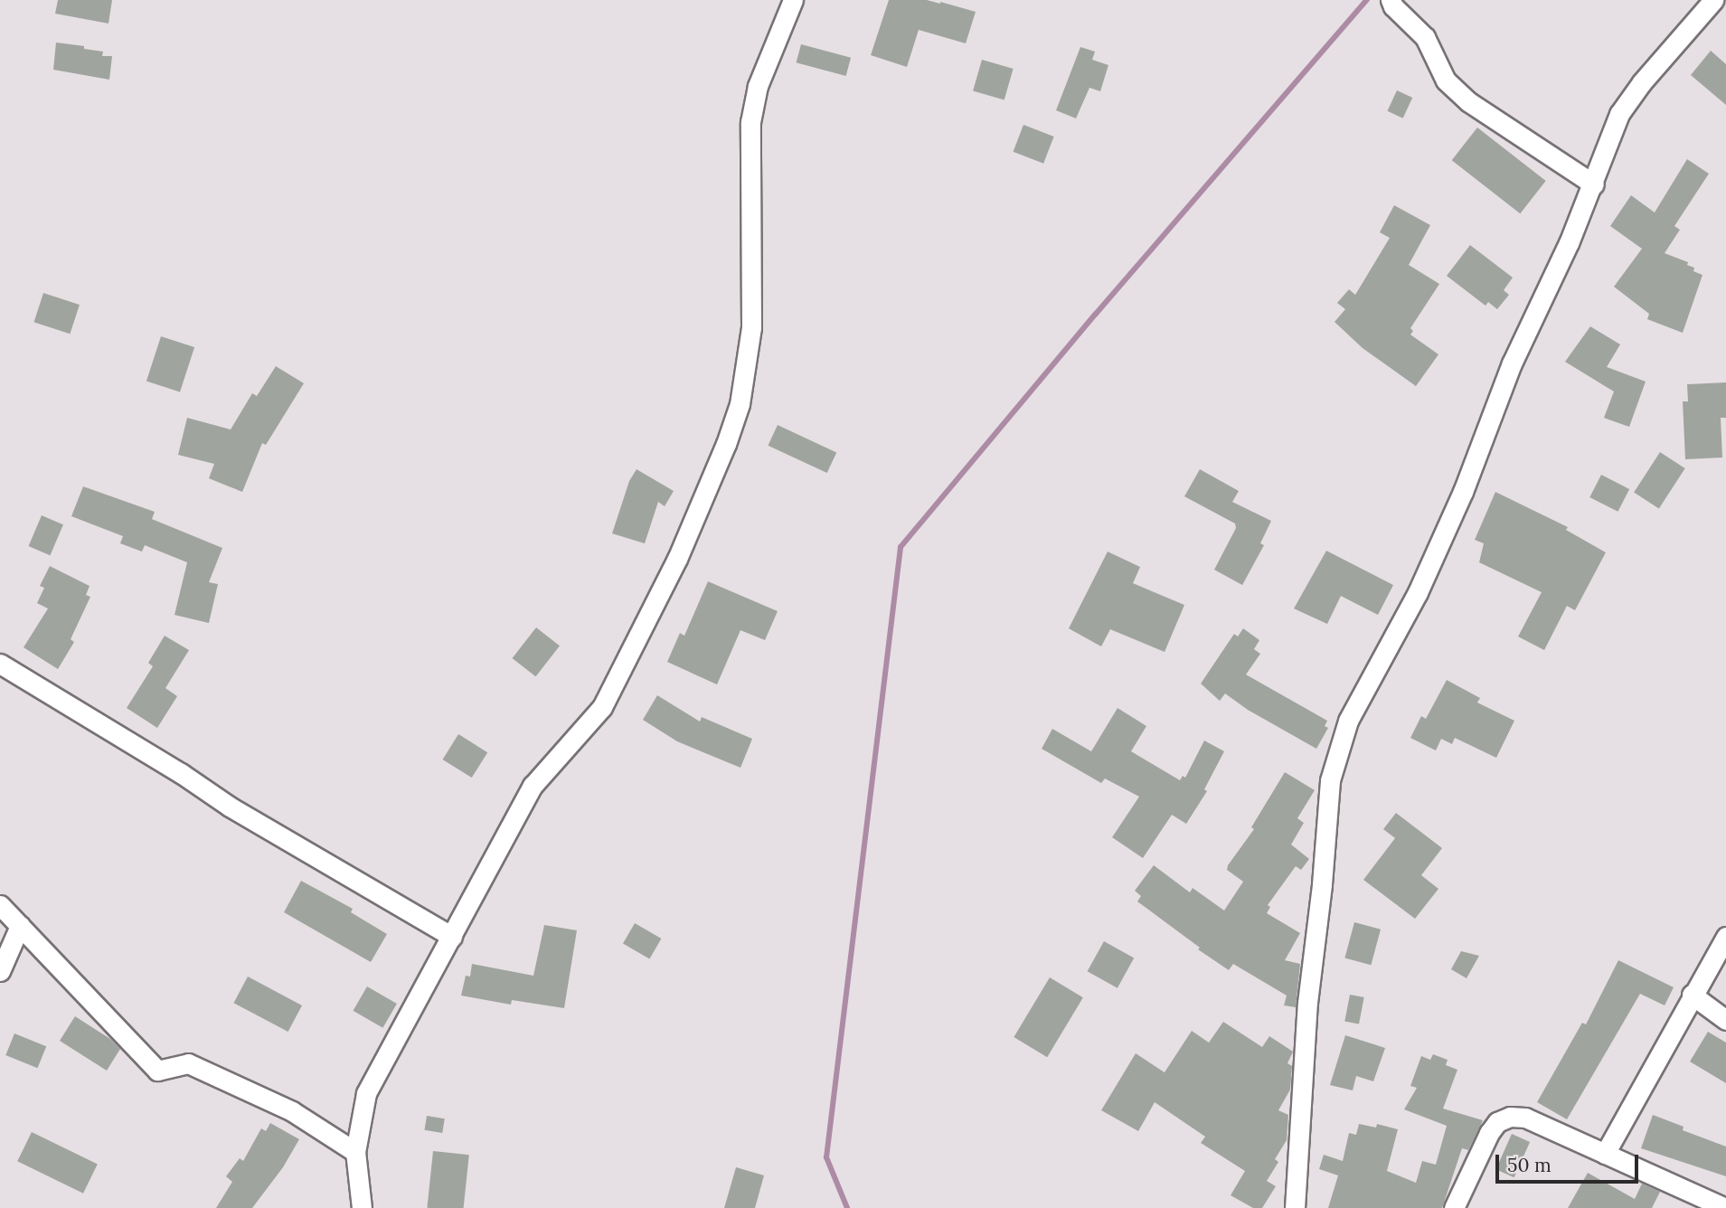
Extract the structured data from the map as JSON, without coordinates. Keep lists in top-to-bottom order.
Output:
{
  "scale_bar": "50 m"
}
